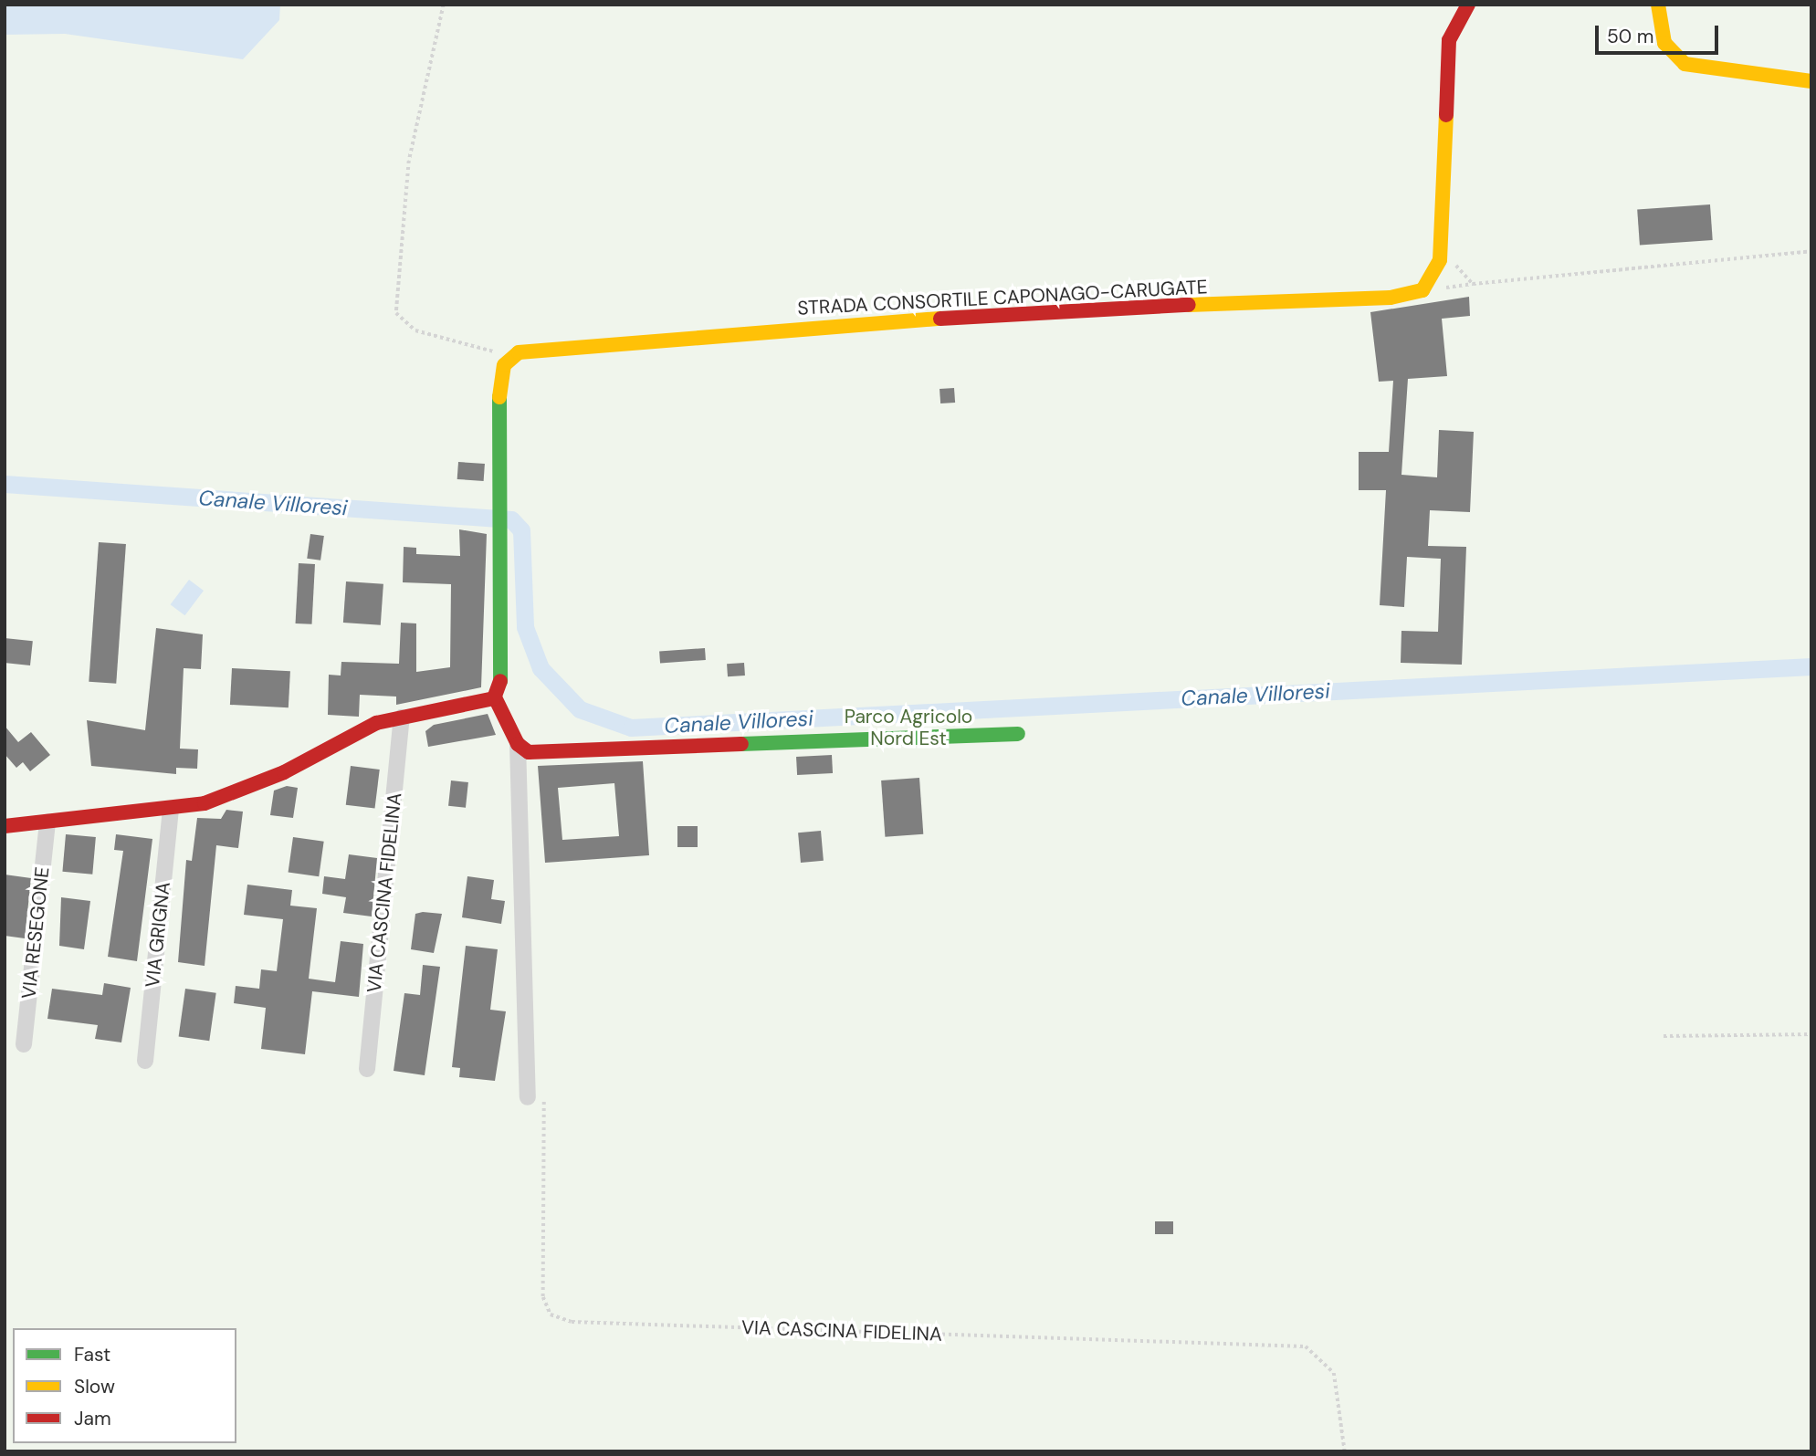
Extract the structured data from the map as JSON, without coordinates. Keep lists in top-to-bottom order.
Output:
{
  "streets": {
    "street": [
      "STRADA CONSORTILE CAPONAGO-CARUGATE",
      "VIA CASCINA FIDELINA",
      "VIA RESEGONE",
      "VIA GRIGNA"
    ]
  },
  "water": ["Canale Villoresi"],
  "parks": ["Parco Agricolo Nord Est"],
  "legend": ["Fast", "Slow", "Jam"],
  "scale_bar": "50 m"
}
